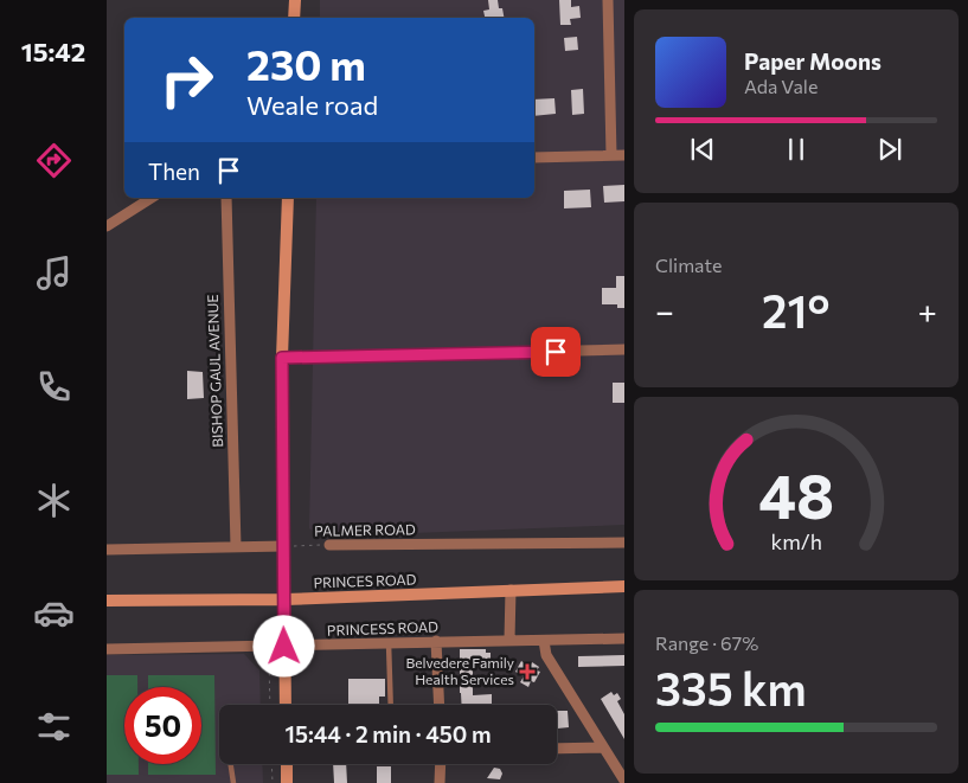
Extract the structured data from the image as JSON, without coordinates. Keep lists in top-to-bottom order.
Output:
{
  "streets": {
    "main road": ["PRINCES ROAD"],
    "street": ["BISHOP GAUL AVENUE", "PALMER ROAD", "PRINCESS ROAD"]
  },
  "places": {
    "health": ["Belvedere Family Health Services"]
  },
  "page": {
    "tabs": "15:42",
    "turn": ["230 m", "Weale road"],
    "song": ["Paper Moons", "Ada Vale"],
    "then": "Then",
    "tile": [
      "Climate",
      ["Range · 67%", "335 km"]
    ],
    "heat": ["−", "21°", "+"],
    "limit": "50",
    "trip": "15:44 · 2 min · 450 m",
    "gauge": ["48", "km/h"]
  }
}
